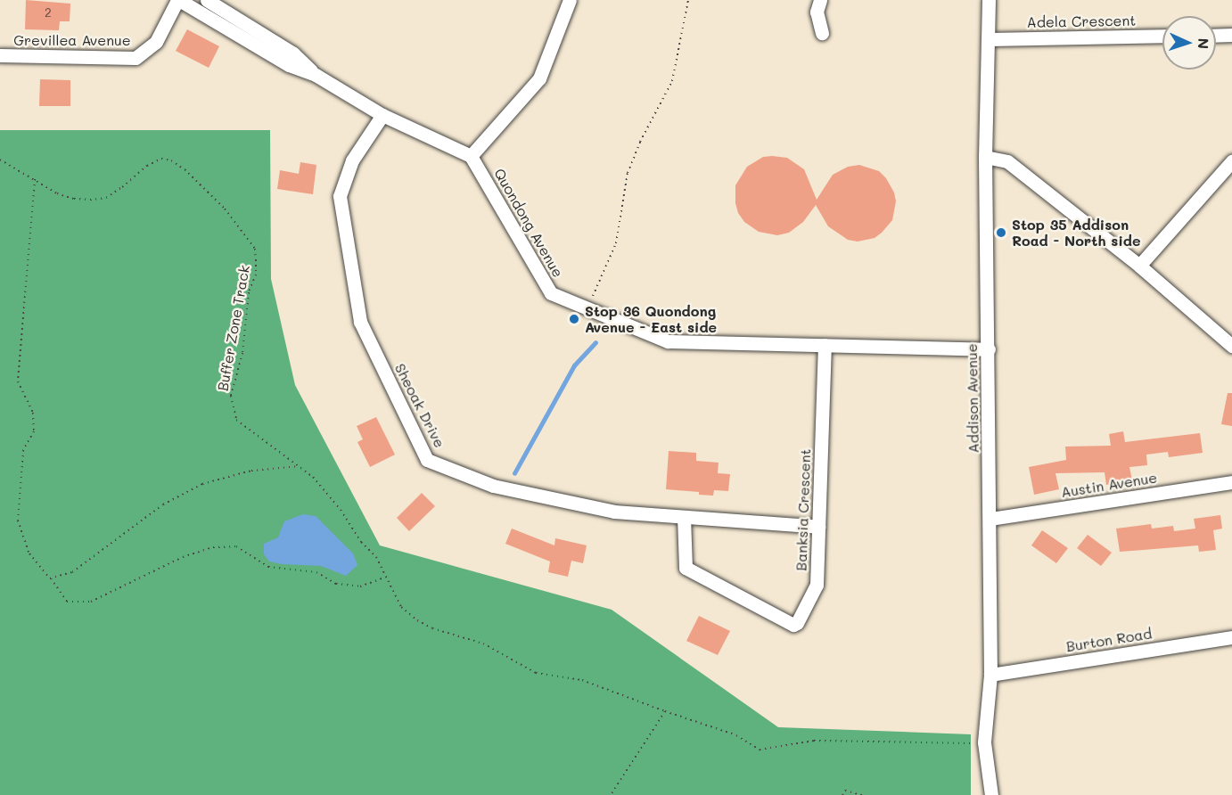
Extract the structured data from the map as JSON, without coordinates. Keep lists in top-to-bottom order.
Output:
{
  "streets": {
    "street": [
      "Adela Crescent",
      "Grevillea Avenue",
      "Quondong Avenue",
      "Addison Avenue",
      "Sheoak Drive",
      "Austin Avenue",
      "Banksia Crescent",
      "Burton Road"
    ],
    "path": ["Buffer Zone Track"]
  },
  "crossings": [
    ["Adela Crescent", "Addison Avenue"],
    ["Quondong Avenue", "Addison Avenue"],
    ["Quondong Avenue", "Banksia Crescent"],
    ["Buffer Zone Track", "Addison Avenue"],
    ["Addison Avenue", "Austin Avenue"],
    ["Addison Avenue", "Burton Road"],
    ["Sheoak Drive", "Banksia Crescent"]
  ],
  "places": ["Stop 35 Addison Road - North side", "Stop 36 Quondong Avenue - East side"],
  "house_numbers": ["2"],
  "north": "right"
}
